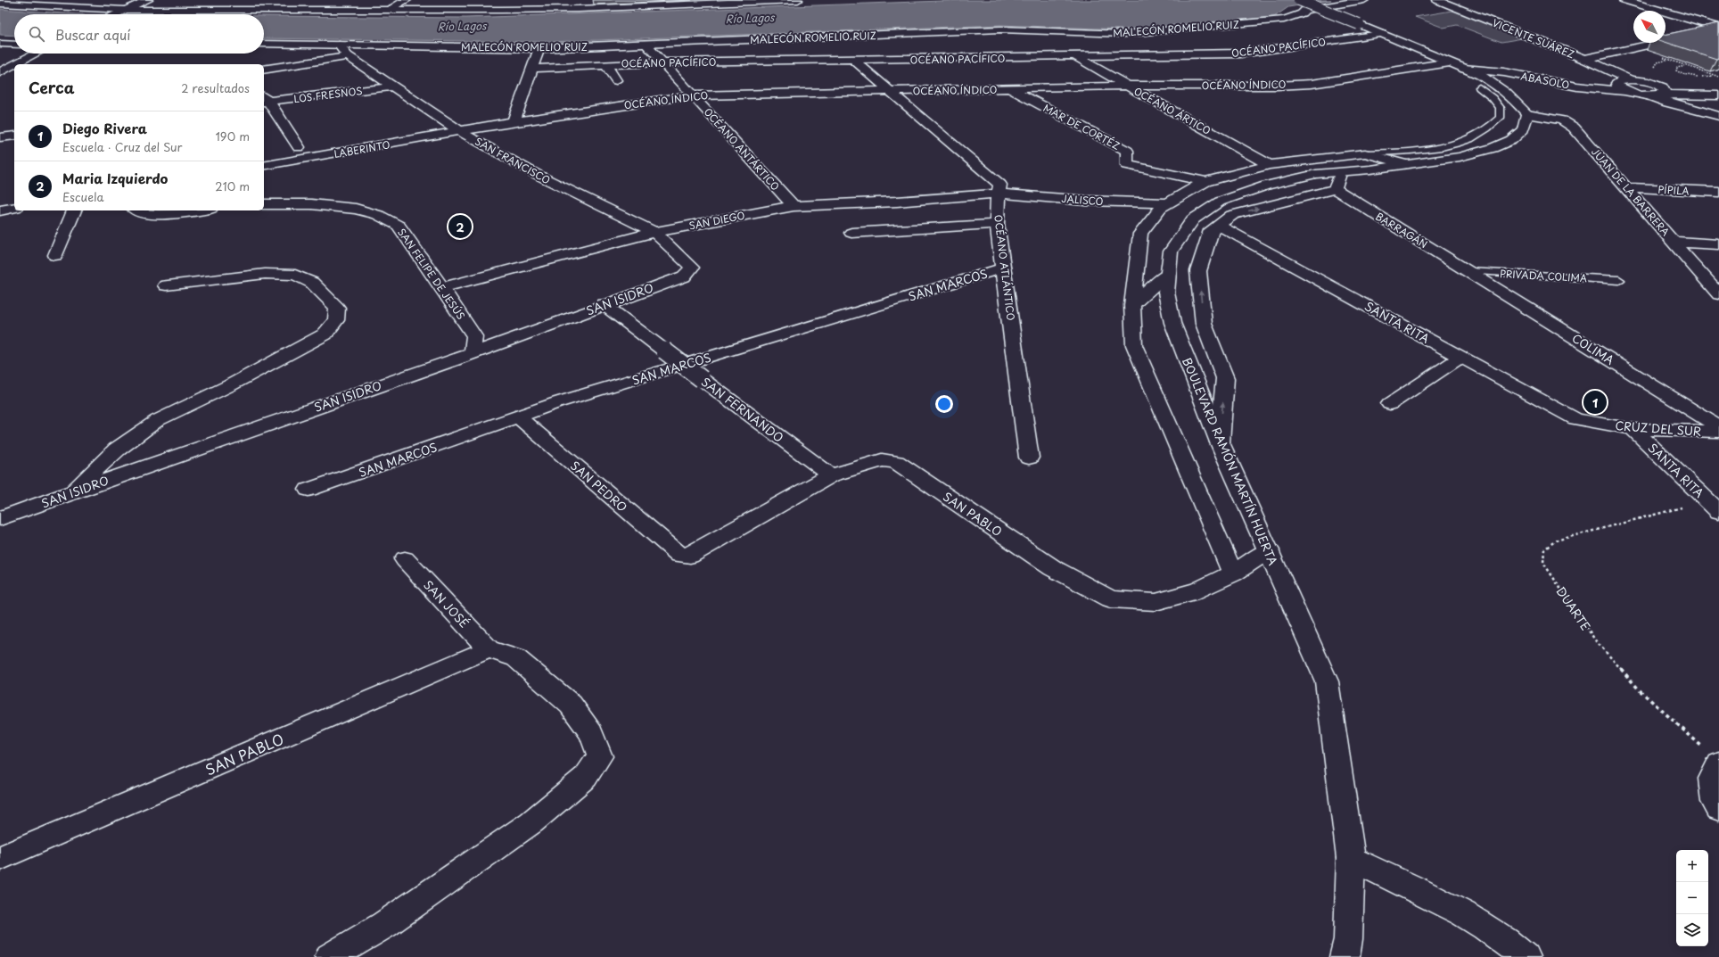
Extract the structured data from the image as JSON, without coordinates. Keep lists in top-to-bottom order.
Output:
{
  "streets": {
    "street": [
      "MALECÓN ROMELIO RUIZ",
      "VICENTE SUÁREZ",
      "OCÉANO PACÍFICO",
      "ABASOLO",
      "OCÉANO ÍNDICO",
      "LOS FRESNOS",
      "OCÉANO ÁRTICO",
      "MAR DE CORTÉZ",
      "LABERINTO",
      "OCÉANO ANTÁRTICO",
      "SAN FRANCISCO",
      "PÍPILA",
      "JUAN DE LA BARRERA",
      "JALISCO",
      "SAN DIEGO",
      "BARRAGÁN",
      "OCÉANO ATLÁNTICO",
      "SAN FELIPE DE JESÚS",
      "SAN MARCOS",
      "SAN ISIDRO",
      "SANTA RITA",
      "COLIMA",
      "SAN FERNANDO",
      "CRUZ DEL SUR",
      "BOULEVARD RAMÓN MARTÍN HUERTA",
      "SAN PEDRO",
      "SAN PABLO",
      "SAN JOSÉ"
    ],
    "lane": ["PRIVADA COLIMA"],
    "path": ["DUARTE"]
  },
  "crossings": [
    ["MALECÓN ROMELIO RUIZ", "OCÉANO ANTÁRTICO"],
    ["MALECÓN ROMELIO RUIZ", "SAN FRANCISCO"],
    ["VICENTE SUÁREZ", "ABASOLO"],
    ["OCÉANO PACÍFICO", "OCÉANO ÁRTICO"],
    ["OCÉANO PACÍFICO", "OCÉANO ANTÁRTICO"],
    ["OCÉANO PACÍFICO", "OCÉANO ATLÁNTICO"],
    ["ABASOLO", "OCÉANO ÍNDICO"],
    ["OCÉANO ÍNDICO", "OCÉANO ÁRTICO"],
    ["OCÉANO ÍNDICO", "MAR DE CORTÉZ"],
    ["OCÉANO ÍNDICO", "LABERINTO"],
    ["OCÉANO ÍNDICO", "OCÉANO ANTÁRTICO"],
    ["OCÉANO ÍNDICO", "SAN FRANCISCO"],
    ["OCÉANO ÍNDICO", "OCÉANO ATLÁNTICO"],
    ["LOS FRESNOS", "SAN FRANCISCO"],
    ["LABERINTO", "SAN FRANCISCO"],
    ["OCÉANO ANTÁRTICO", "SAN DIEGO"],
    ["SAN FRANCISCO", "SAN DIEGO"],
    ["SAN FRANCISCO", "SAN ISIDRO"],
    ["PÍPILA", "JUAN DE LA BARRERA"],
    ["JUAN DE LA BARRERA", "BOULEVARD RAMÓN MARTÍN HUERTA"],
    ["JALISCO", "SAN DIEGO"],
    ["JALISCO", "OCÉANO ATLÁNTICO"],
    ["SAN DIEGO", "OCÉANO ATLÁNTICO"],
    ["SAN DIEGO", "SAN FELIPE DE JESÚS"],
    ["BARRAGÁN", "PRIVADA COLIMA"],
    ["BARRAGÁN", "COLIMA"],
    ["OCÉANO ATLÁNTICO", "SAN MARCOS"],
    ["SAN FELIPE DE JESÚS", "SAN ISIDRO"],
    ["PRIVADA COLIMA", "COLIMA"],
    ["SAN MARCOS", "SAN PEDRO"],
    ["SAN ISIDRO", "SAN FERNANDO"],
    ["SANTA RITA", "CRUZ DEL SUR"],
    ["SAN FERNANDO", "SAN PABLO"],
    ["BOULEVARD RAMÓN MARTÍN HUERTA", "SAN PABLO"],
    ["SAN PEDRO", "SAN PABLO"],
    ["SAN PABLO", "SAN JOSÉ"]
  ],
  "water": ["Río Lagos"],
  "north": "top left",
  "page": {
    "search": "Buscar aquí",
    "heading": ["Cerca", "2 resultados"],
    "list": [
      {
        "mark": "1",
        "name": "Diego Rivera",
        "note": "Escuela · Cruz del Sur",
        "value": "190 m"
      },
      {
        "mark": "2",
        "name": "Maria Izquierdo",
        "note": "Escuela",
        "value": "210 m"
      }
    ],
    "pins": ["2", "1"],
    "map_buttons": ["+", "−"]
  }
}
